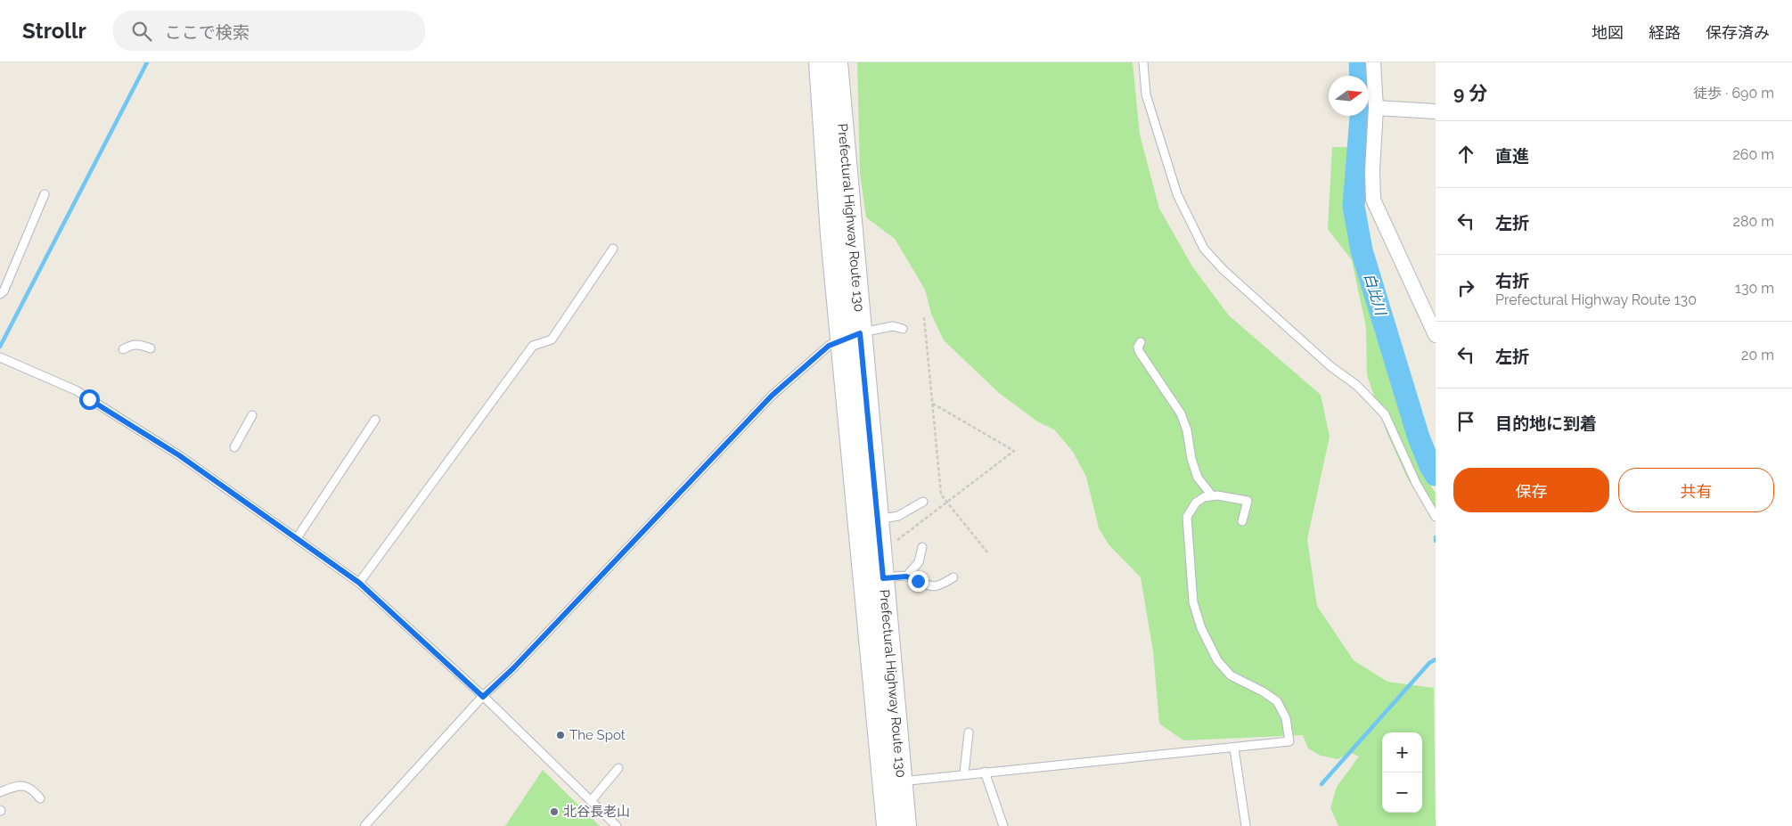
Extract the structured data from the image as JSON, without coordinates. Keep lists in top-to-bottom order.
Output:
{
  "streets": {
    "main road": ["Prefectural Highway Route 130"]
  },
  "water": ["白比川"],
  "places": ["The Spot", "北谷長老山"],
  "north": "right",
  "page": {
    "header": "Strollr",
    "search": "ここで検索",
    "nav": ["地図", "経路", "保存済み"],
    "heading": ["9 分", "徒歩 · 690 m"],
    "list": [
      ["直進", "260 m"],
      ["左折", "280 m"],
      ["右折", "Prefectural Highway Route 130", "130 m"],
      ["左折", "20 m"],
      "目的地に到着"
    ],
    "buttons": ["保存", "共有"],
    "map_buttons": ["+", "−"]
  }
}
